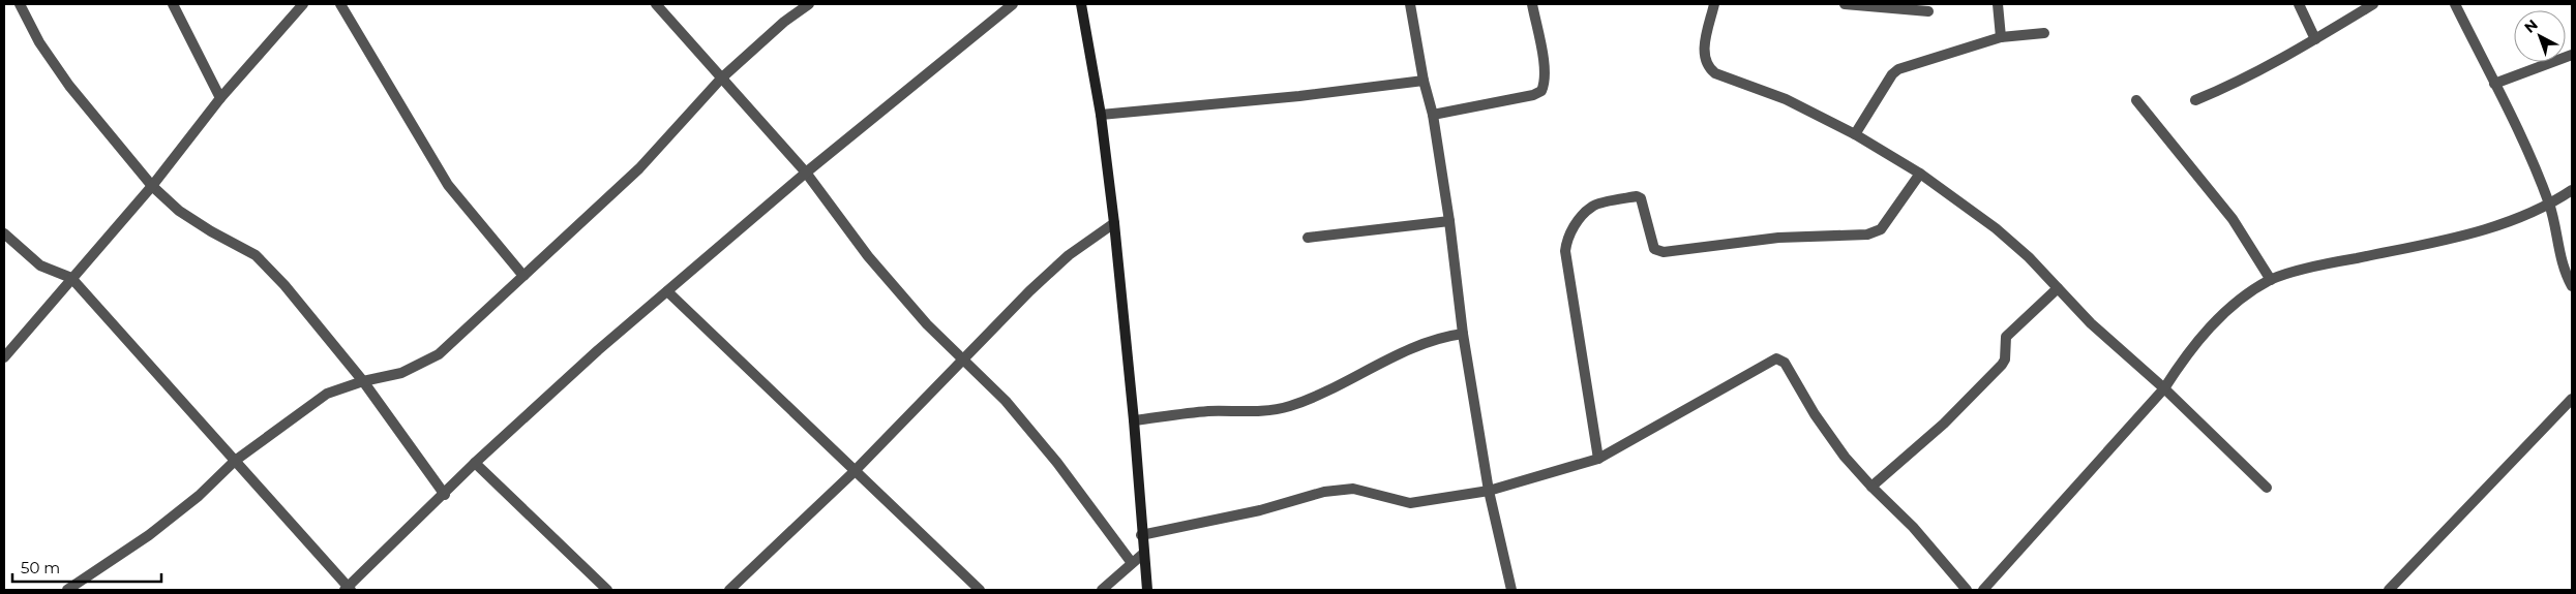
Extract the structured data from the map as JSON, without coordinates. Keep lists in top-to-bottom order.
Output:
{
  "scale_bar": "50 m",
  "north": "top left"
}
